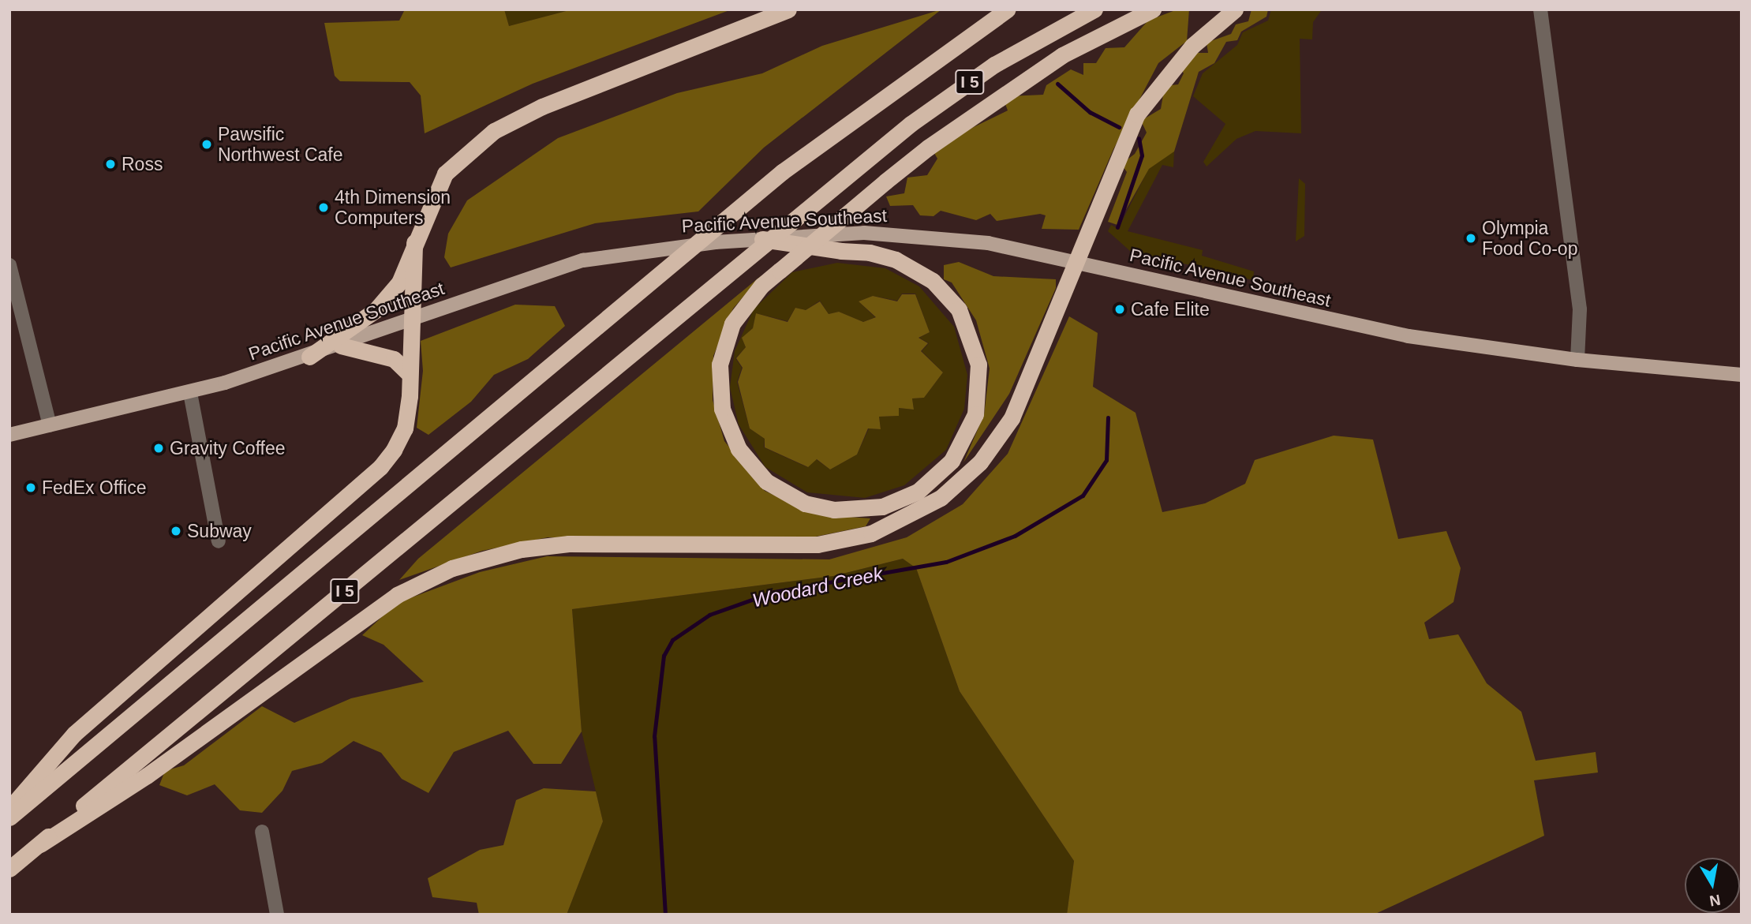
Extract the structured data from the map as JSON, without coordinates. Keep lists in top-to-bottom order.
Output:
{
  "streets": {
    "highway": ["I 5"],
    "main road": ["Pacific Avenue Southeast"]
  },
  "water": ["Woodard Creek"],
  "places": [
    "Pawsific Northwest Cafe",
    "Ross",
    "4th Dimension Computers",
    "Olympia Food Co-op",
    "Cafe Elite",
    "Gravity Coffee",
    "FedEx Office",
    "Subway"
  ],
  "north": "bottom"
}
